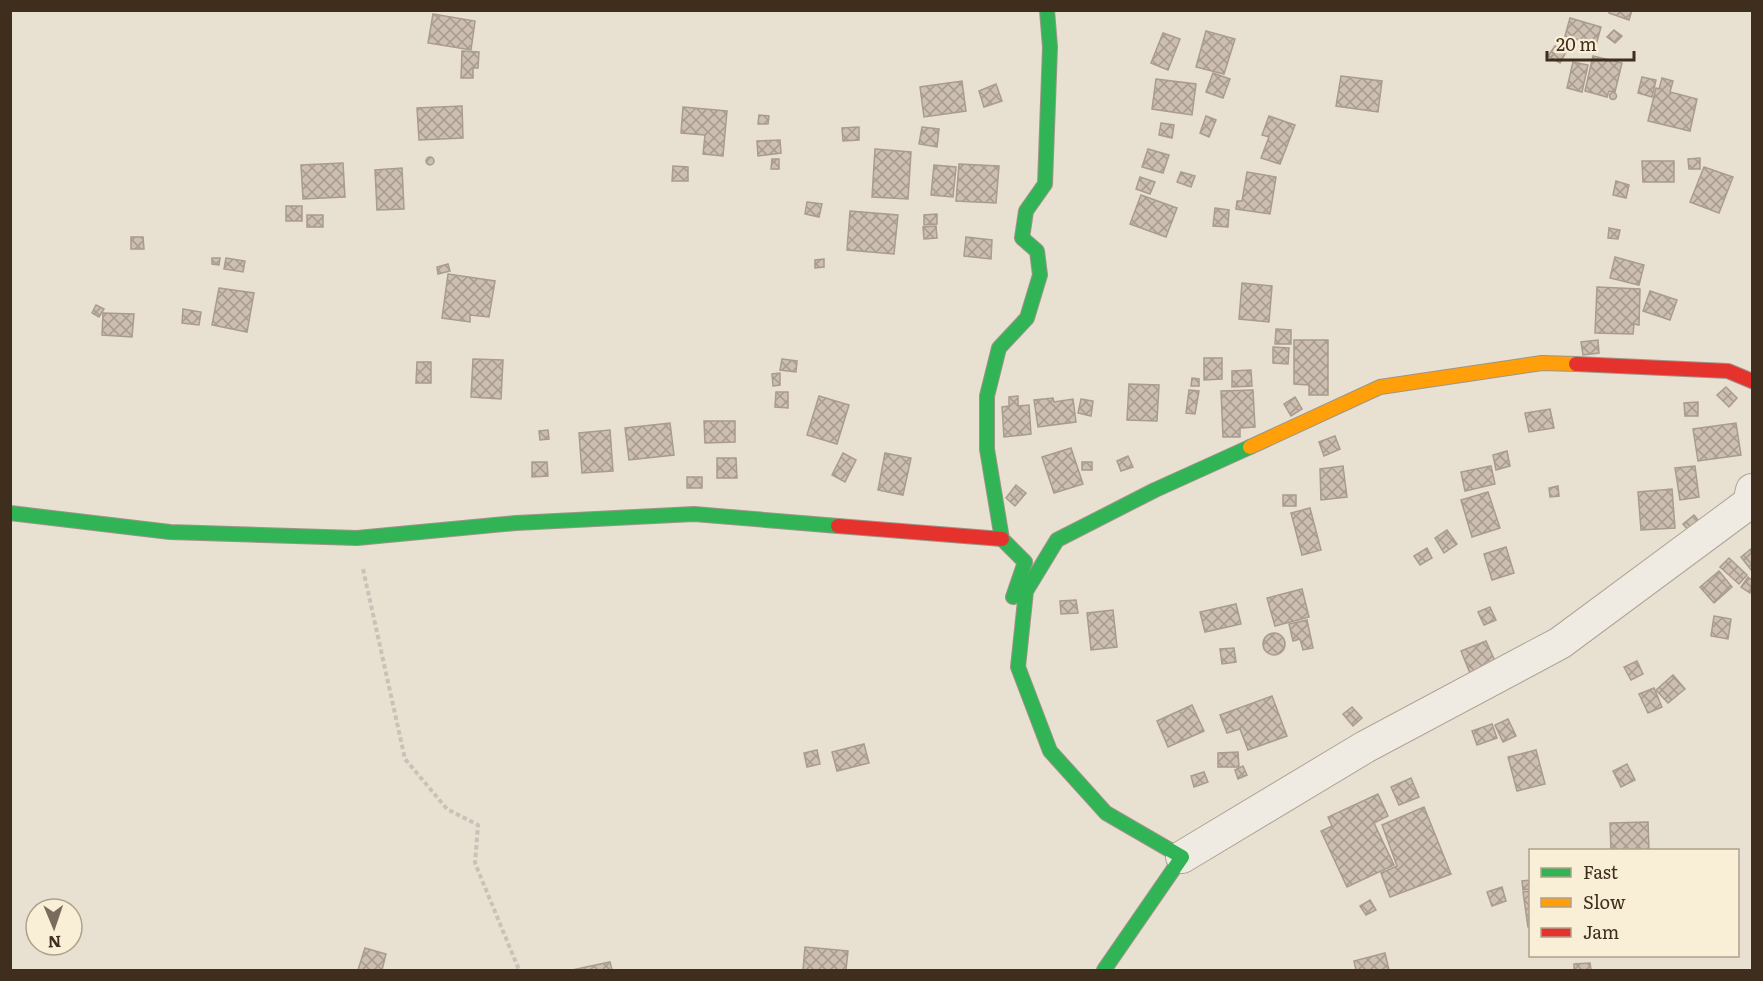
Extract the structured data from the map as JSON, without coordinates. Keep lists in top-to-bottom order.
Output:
{
  "legend": ["Fast", "Slow", "Jam"],
  "scale_bar": "20 m",
  "north": "bottom"
}
